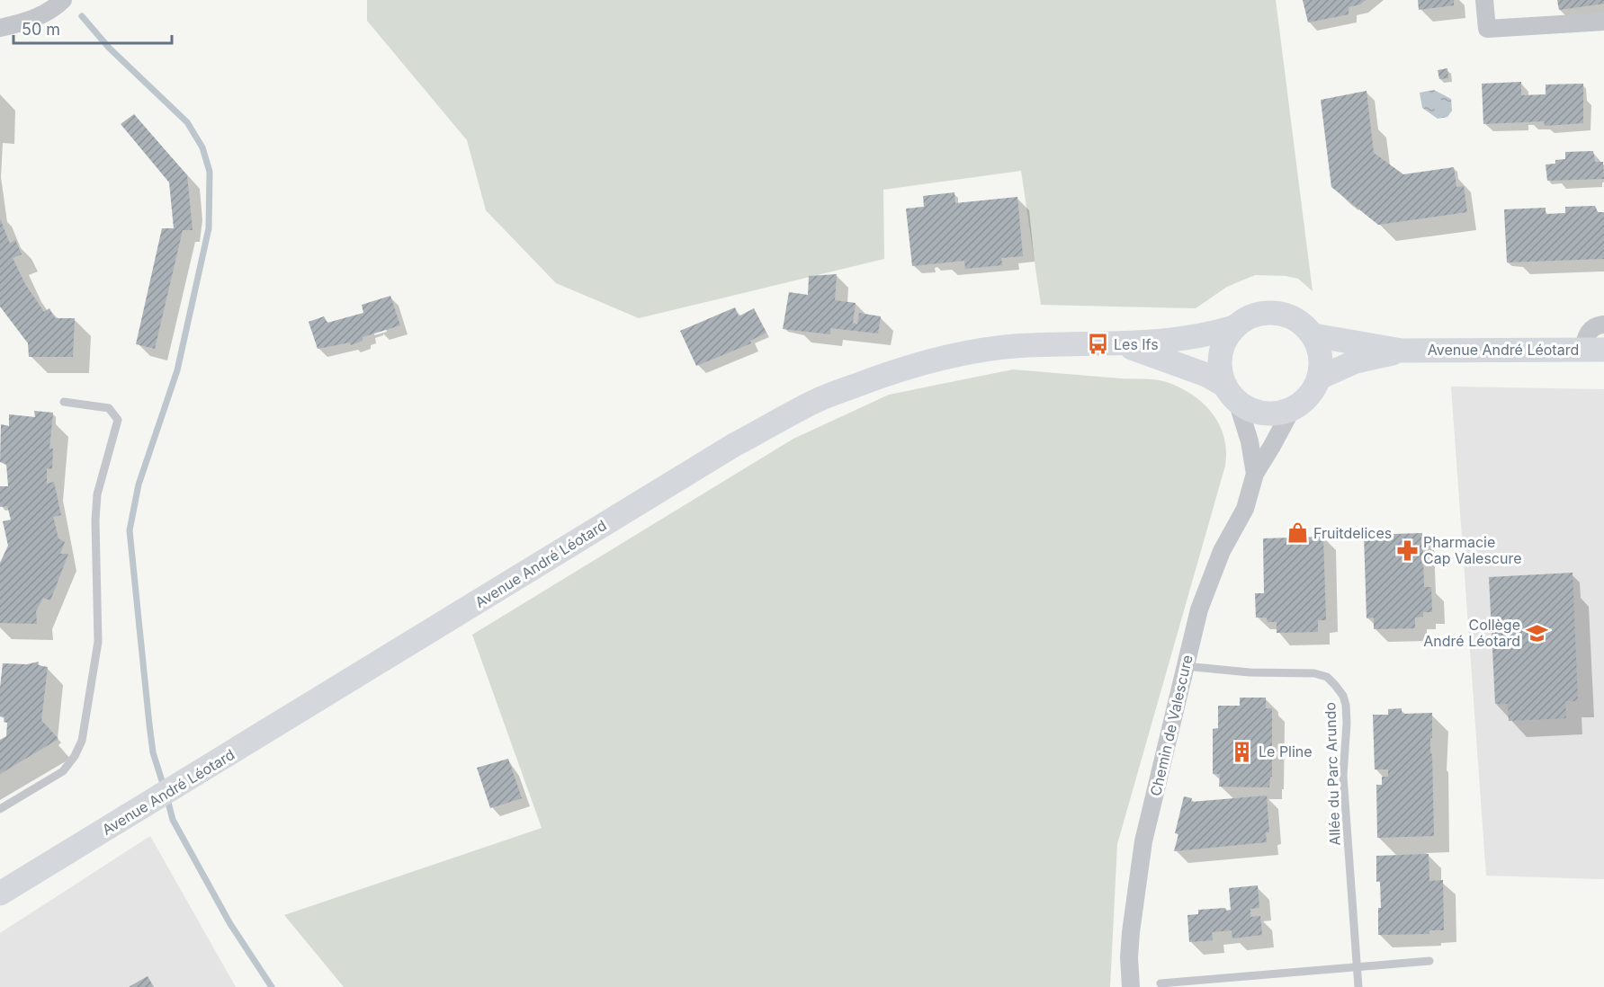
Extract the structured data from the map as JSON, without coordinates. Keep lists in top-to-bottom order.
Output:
{
  "streets": {
    "main road": ["Avenue André Léotard"],
    "street": ["Chemin de Valescure"],
    "lane": ["Allée du Parc Arundo"]
  },
  "crossings": [
    ["Avenue André Léotard", "Chemin de Valescure"],
    ["Chemin de Valescure", "Allée du Parc Arundo"]
  ],
  "places": {
    "bus stop": ["Les Ifs"],
    "shop": ["Fruitdelices"],
    "pharmacy": ["Pharmacie Cap Valescure"],
    "school or university": ["Collège André Léotard"],
    "building": ["Le Pline"]
  },
  "scale_bar": "50 m"
}
